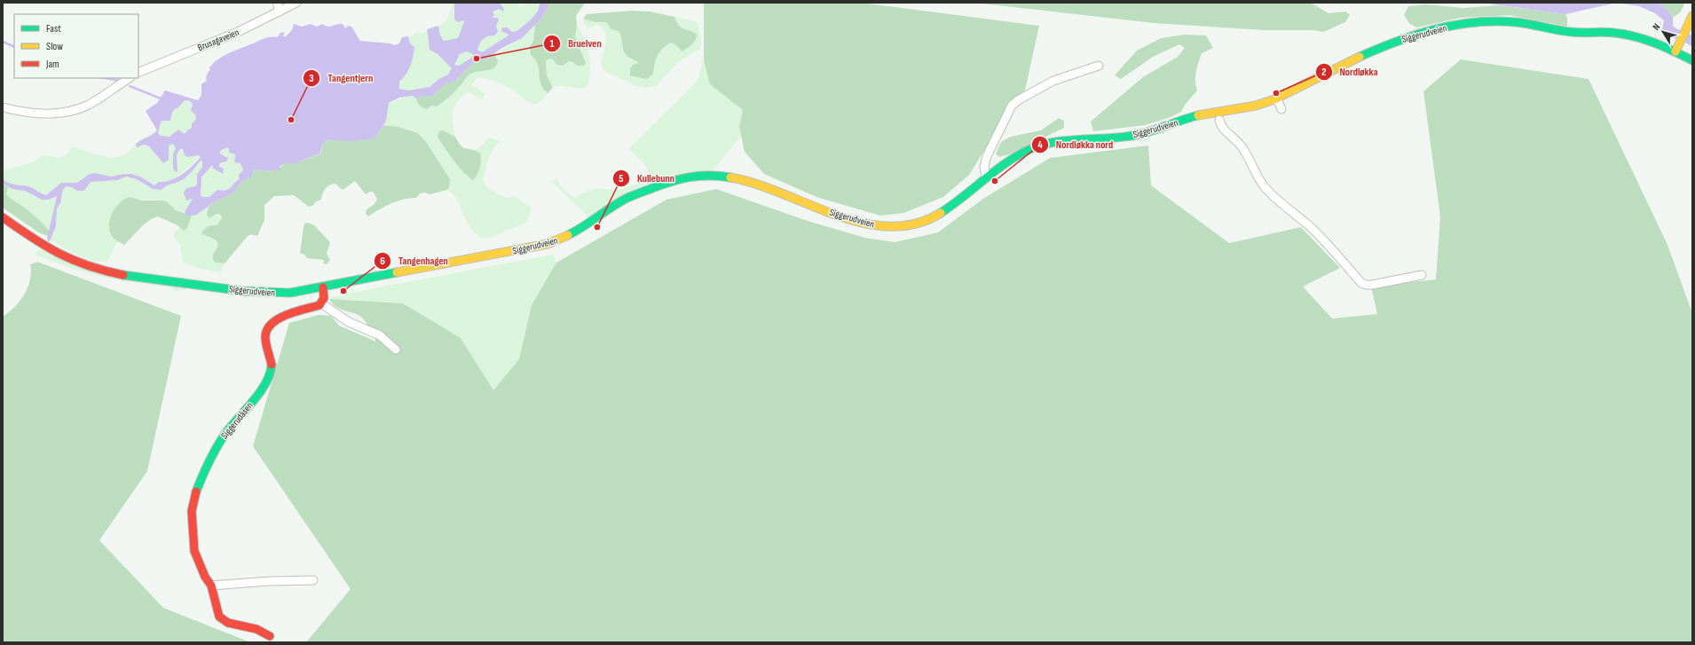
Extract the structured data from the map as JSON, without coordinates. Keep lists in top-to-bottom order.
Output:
{
  "streets": {
    "main road": ["Siggerudveien", "Siggerudåsen"],
    "street": ["Brusagaveien"]
  },
  "places": [
    "Bruelven",
    "Nordløkka",
    "Tangentjern",
    "Nordløkka nord",
    "Kullebunn",
    "Tangenhagen"
  ],
  "legend": ["Fast", "Slow", "Jam"],
  "north": "top left"
}
